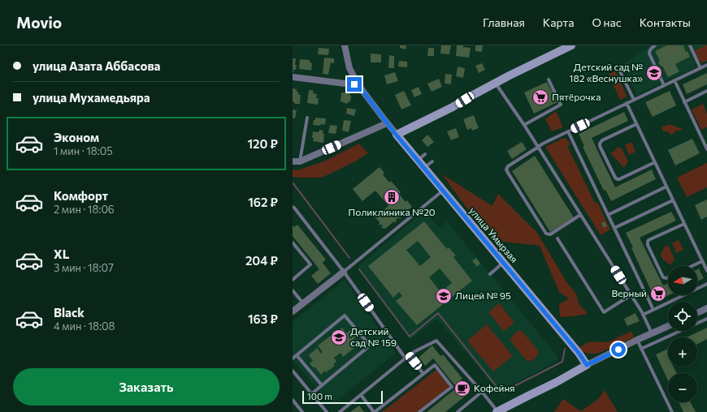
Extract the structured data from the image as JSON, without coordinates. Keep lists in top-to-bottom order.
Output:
{
  "streets": {
    "street": ["улица Умырзая"]
  },
  "places": {
    "school or university": ["Детский сад № 182 «Веснушка»", "Лицей № 95", "Детский сад № 159"],
    "supermarket": ["Пятёрочка", "Верный"],
    "building": ["Поликлиника №20"],
    "cafe": ["Кофейня"]
  },
  "scale_bar": "100 m",
  "north": "left",
  "page": {
    "header": "Movio",
    "nav": [
      "Главная",
      "Карта",
      "О нас",
      "Контакты"
    ],
    "banner": ["улица Азата Аббасова", "улица Мухамедьяра"],
    "list": [
      {
        "name": "Эконом",
        "note": "1 мин · 18:05",
        "value": "120 ₽"
      },
      {
        "name": "Комфорт",
        "note": "2 мин · 18:06",
        "value": "162 ₽"
      },
      {
        "name": "XL",
        "note": "3 мин · 18:07",
        "value": "204 ₽"
      },
      {
        "name": "Black",
        "note": "4 мин · 18:08",
        "value": "163 ₽"
      }
    ],
    "map_buttons": ["+", "−"],
    "buttons": "Заказать",
    "scale": "100 m"
  }
}
